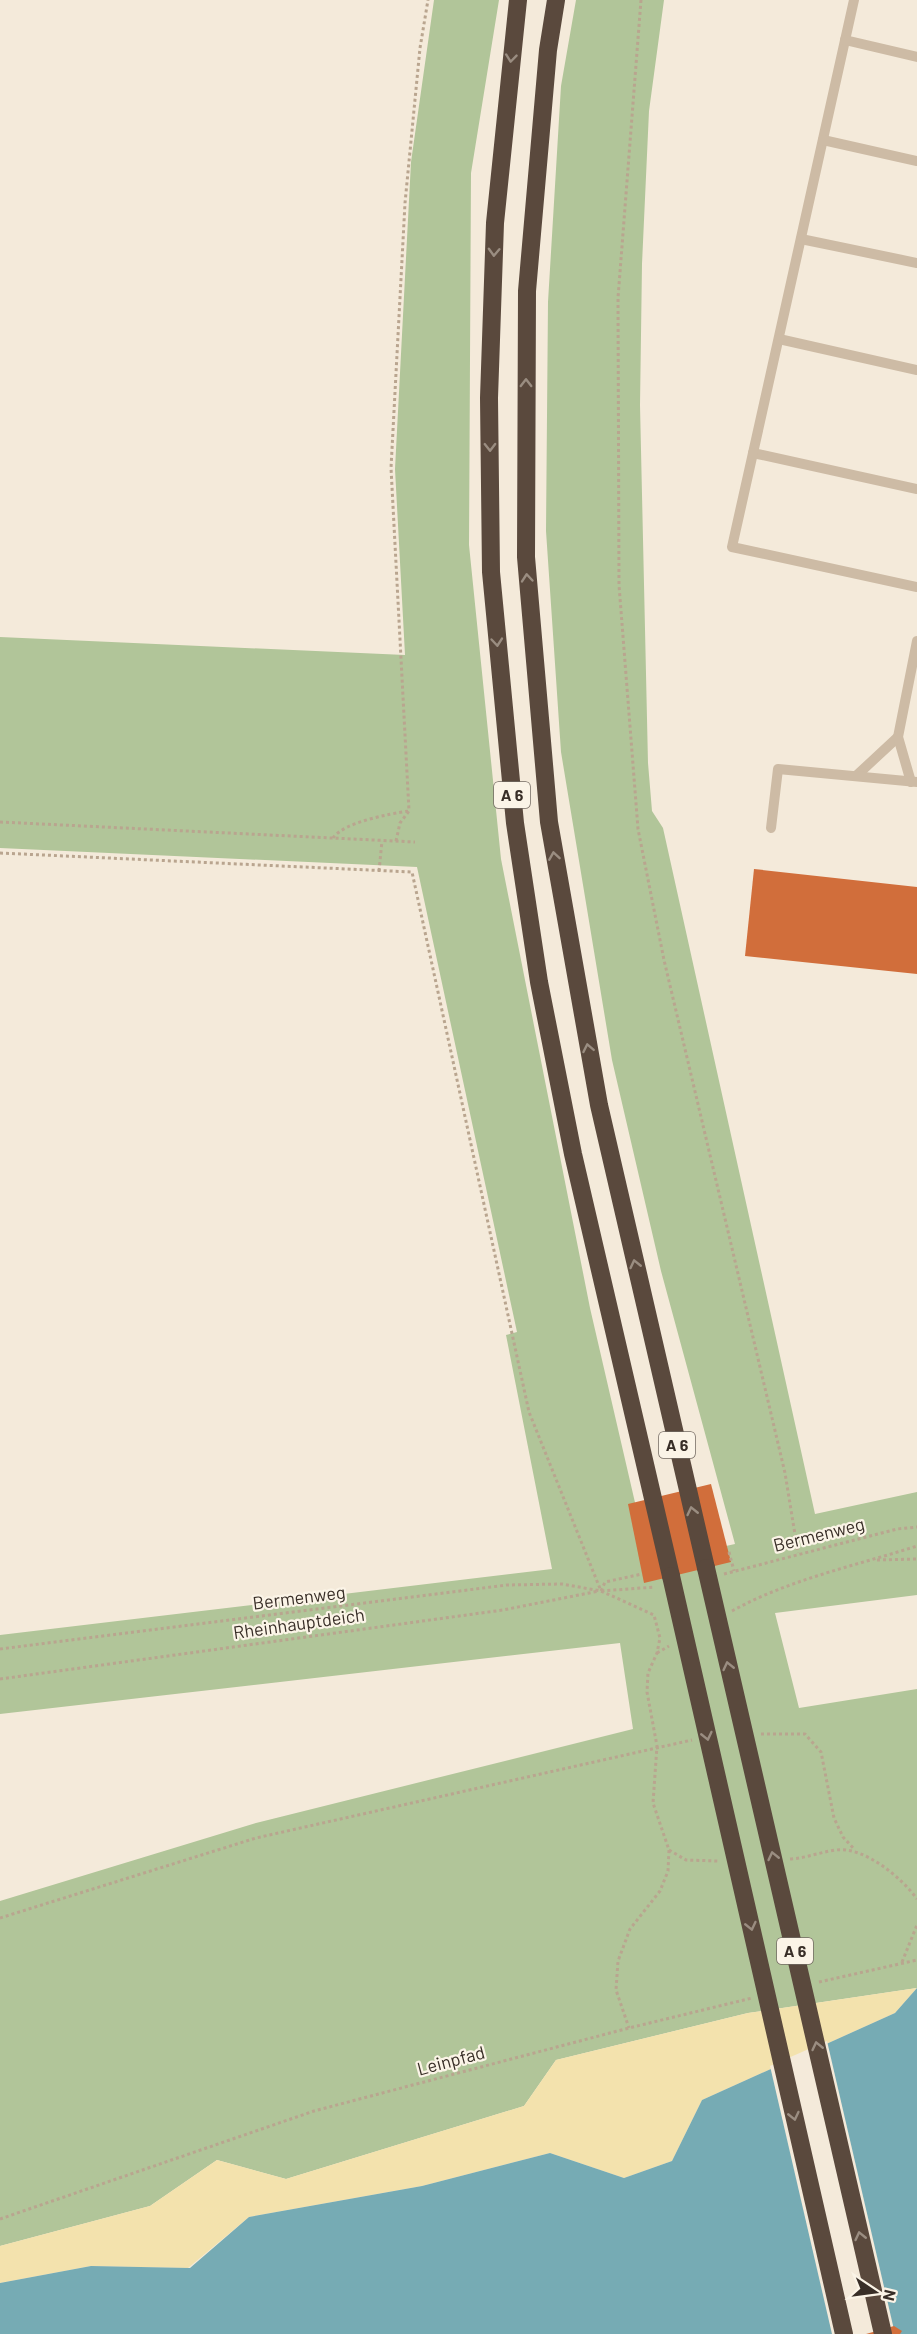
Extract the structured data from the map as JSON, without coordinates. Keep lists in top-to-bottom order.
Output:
{
  "streets": {
    "highway": ["A 6"],
    "path": ["Bermenweg", "Rheinhauptdeich", "Leinpfad"]
  },
  "crossings": [
    ["Bermenweg", "Rheinhauptdeich"]
  ],
  "north": "right"
}
